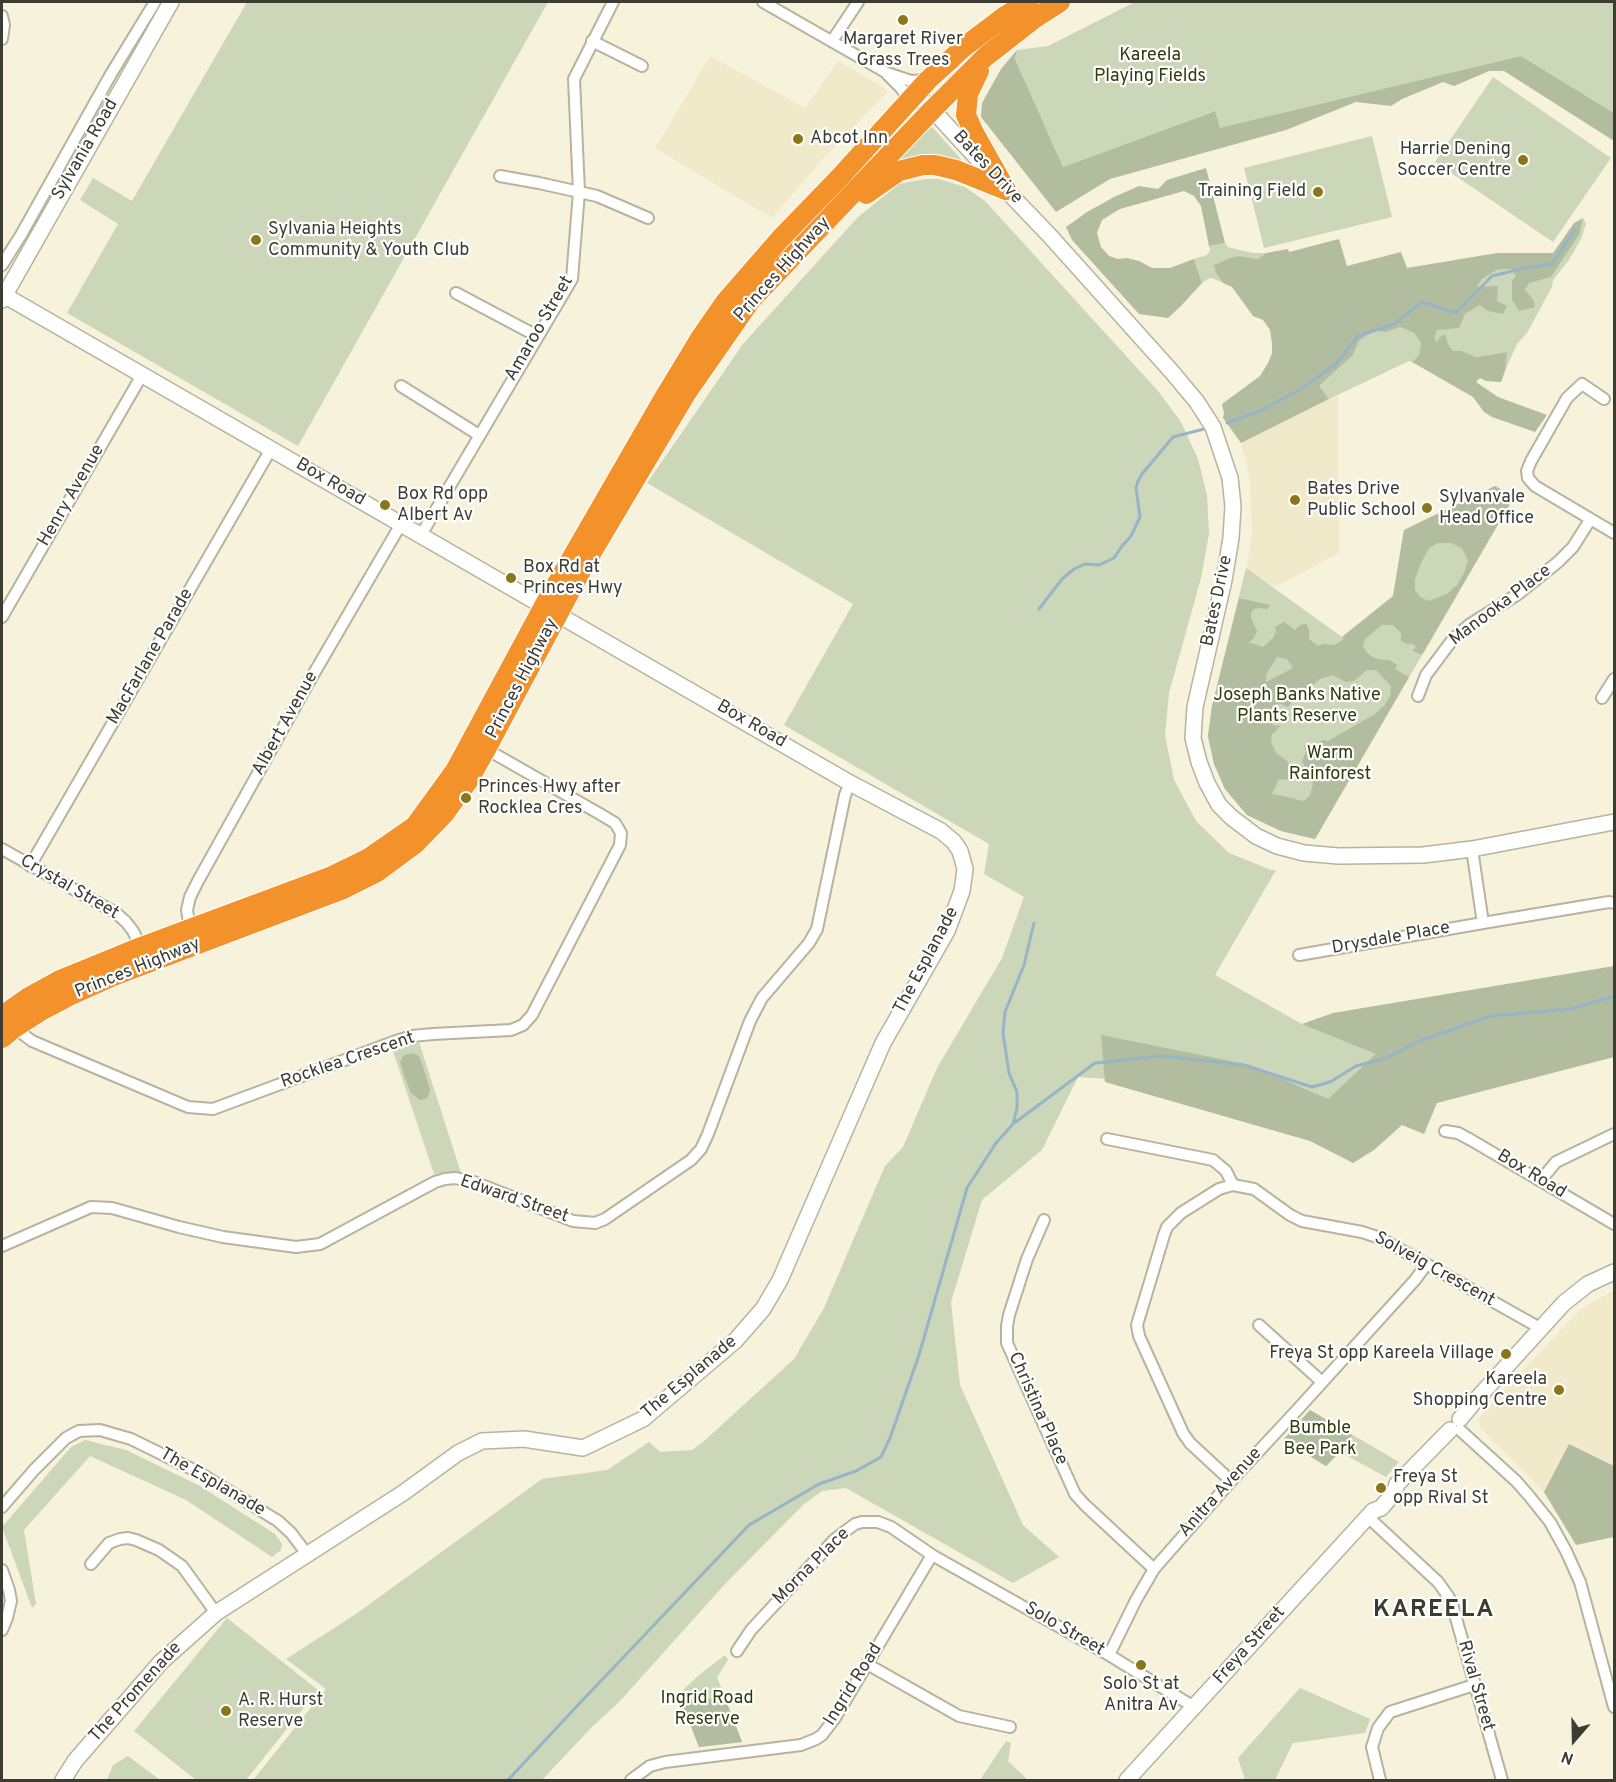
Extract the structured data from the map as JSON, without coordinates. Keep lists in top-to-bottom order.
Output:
{
  "streets": {
    "highway": ["Princes Highway"],
    "street": [
      "Sylvania Road",
      "Bates Drive",
      "Amaroo Street",
      "Box Road",
      "Henry Avenue",
      "Manooka Place",
      "MacFarlane Parade",
      "Albert Avenue",
      "Crystal Street",
      "Drysdale Place",
      "The Esplanade",
      "Rocklea Crescent",
      "Edward Street",
      "Solveig Crescent",
      "Christina Place",
      "Anitra Avenue",
      "Morna Place",
      "Solo Street",
      "Freya Street",
      "Ingrid Road",
      "Rival Street",
      "The Promenade"
    ]
  },
  "crossings": [
    ["Sylvania Road", "Box Road"],
    ["Bates Drive", "Princes Highway"],
    ["Princes Highway", "Box Road"],
    ["Princes Highway", "Albert Avenue"],
    ["Princes Highway", "Crystal Street"],
    ["Princes Highway", "Rocklea Crescent"],
    ["Amaroo Street", "Box Road"],
    ["Box Road", "Henry Avenue"],
    ["Box Road", "MacFarlane Parade"],
    ["Box Road", "Albert Avenue"],
    ["Box Road", "The Esplanade"],
    ["Box Road", "Edward Street"],
    ["MacFarlane Parade", "Crystal Street"],
    ["The Esplanade", "The Promenade"],
    ["Solveig Crescent", "Anitra Avenue"],
    ["Solveig Crescent", "Freya Street"],
    ["Christina Place", "Anitra Avenue"],
    ["Anitra Avenue", "Solo Street"],
    ["Morna Place", "Solo Street"],
    ["Morna Place", "Ingrid Road"],
    ["Solo Street", "Freya Street"],
    ["Solo Street", "Ingrid Road"],
    ["Freya Street", "Rival Street"]
  ],
  "districts": ["KAREELA"],
  "parks": [
    "Kareela Playing Fields",
    "Joseph Banks Native Plants Reserve",
    "Warm Rainforest",
    "Bumble Bee Park",
    "Ingrid Road Reserve"
  ],
  "places": [
    "Margaret River Grass Trees",
    "Abcot Inn",
    "Harrie Dening Soccer Centre",
    "Training Field",
    "Sylvania Heights Community & Youth Club",
    "Bates Drive Public School",
    "Box Rd opp Albert Av",
    "Sylvanvale Head Office",
    "Box Rd at Princes Hwy",
    "Princes Hwy after Rocklea Cres",
    "Freya St opp Kareela Village",
    "Kareela Shopping Centre",
    "Freya St opp Rival St",
    "Solo St at Anitra Av",
    "A. R. Hurst Reserve"
  ],
  "north": "bottom"
}
